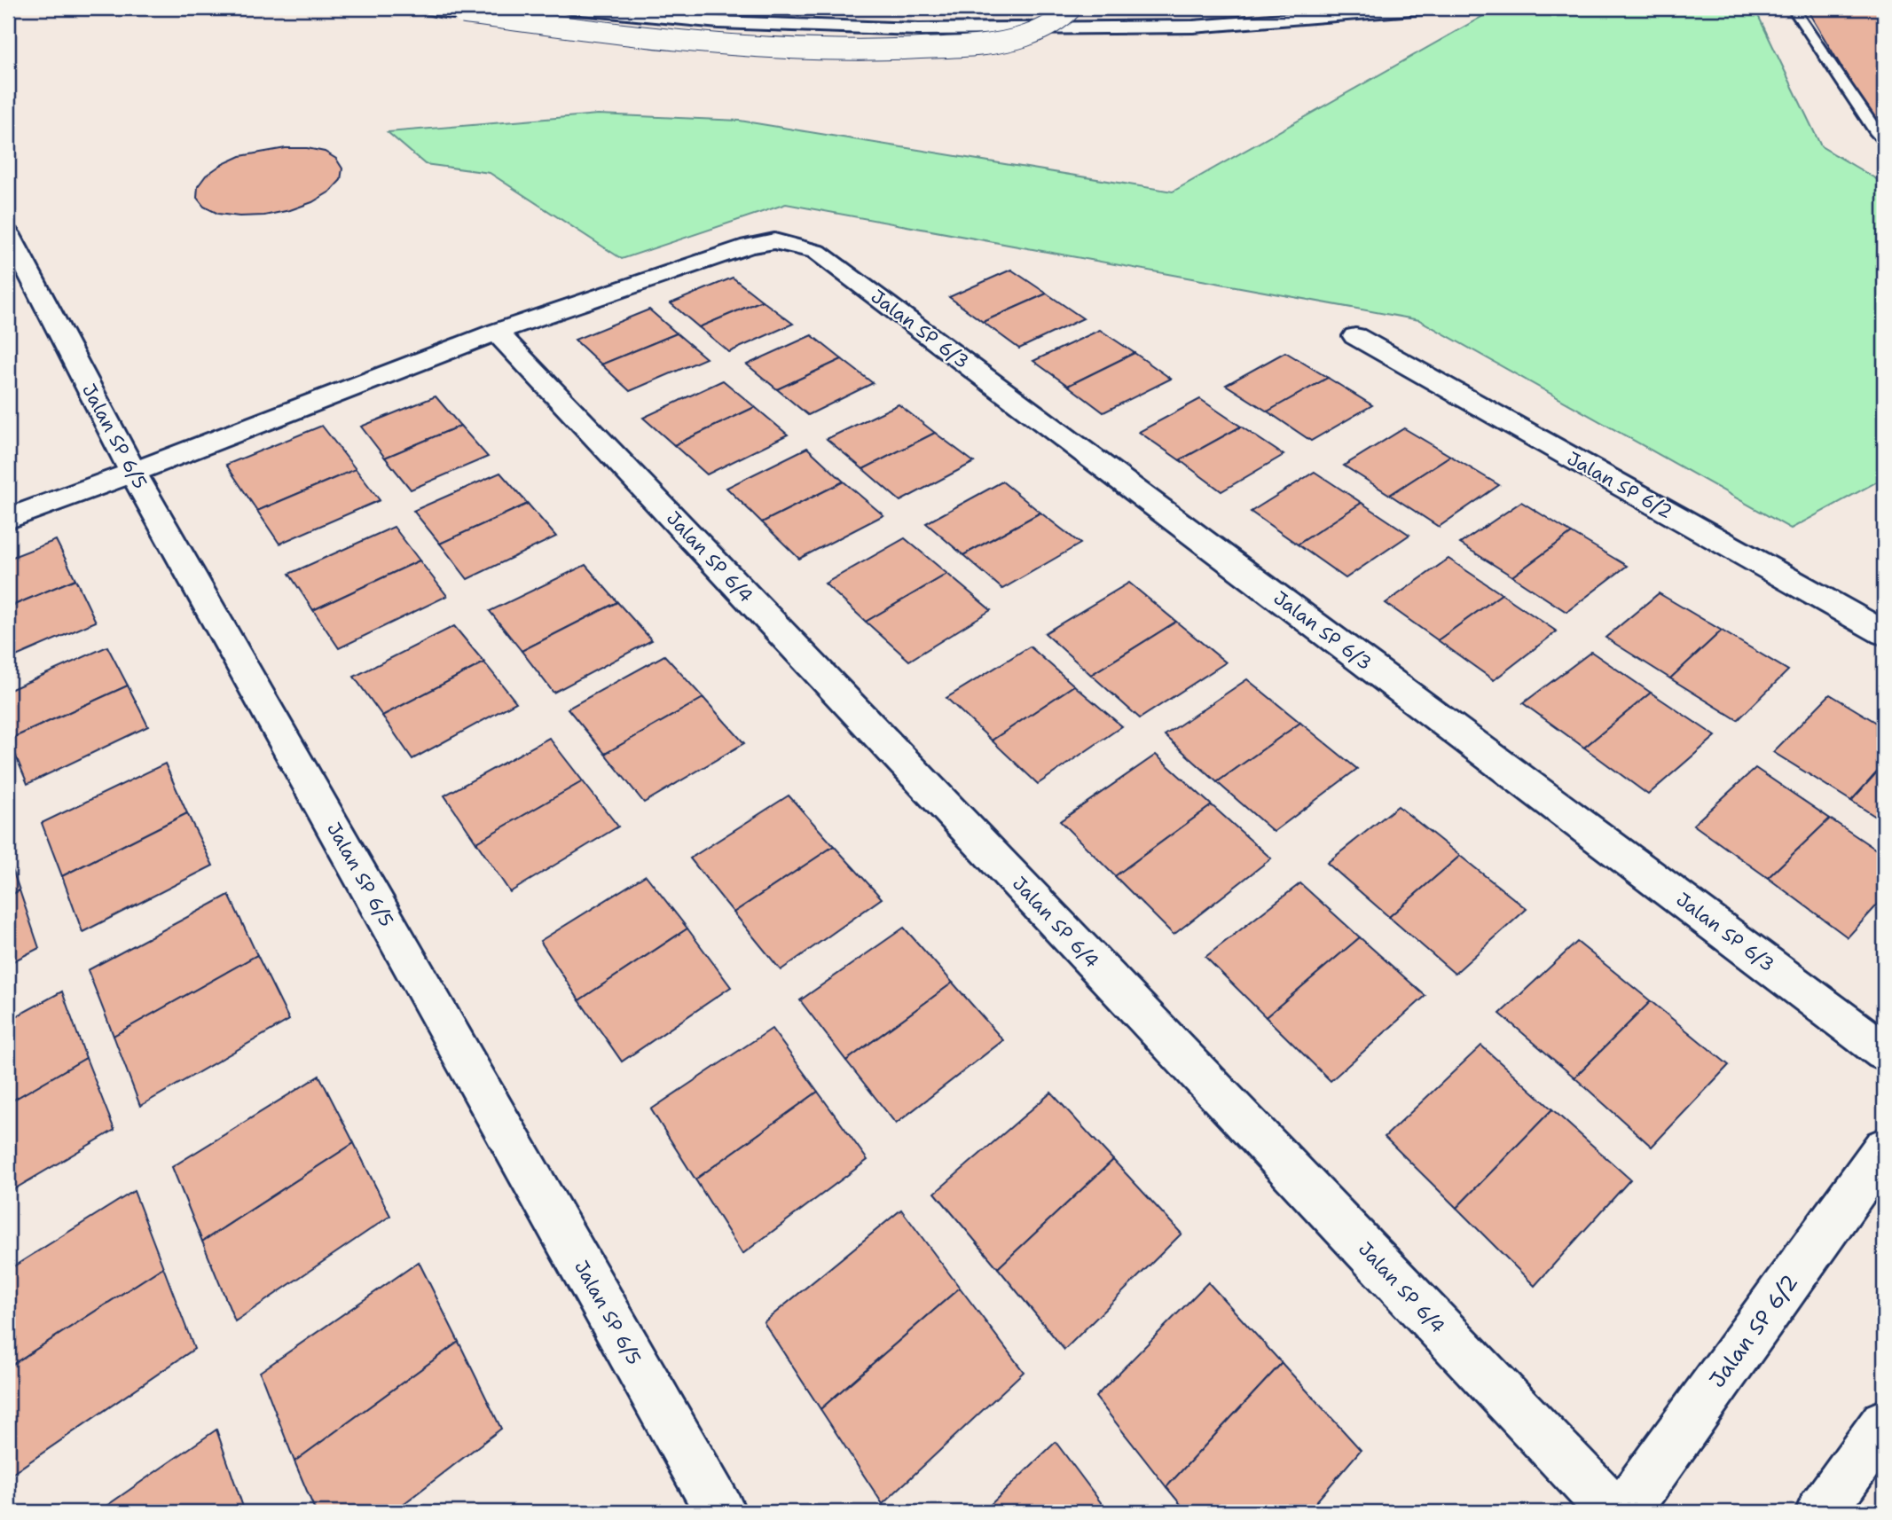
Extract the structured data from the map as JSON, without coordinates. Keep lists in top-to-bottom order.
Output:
{
  "streets": {
    "main road": [
      "Jalan SP 6/3",
      "Jalan SP 6/5",
      "Jalan SP 6/2",
      "Jalan SP 6/4"
    ]
  },
  "crossings": [
    ["Jalan SP 6/3", "Jalan SP 6/5"],
    ["Jalan SP 6/3", "Jalan SP 6/4"]
  ]
}
